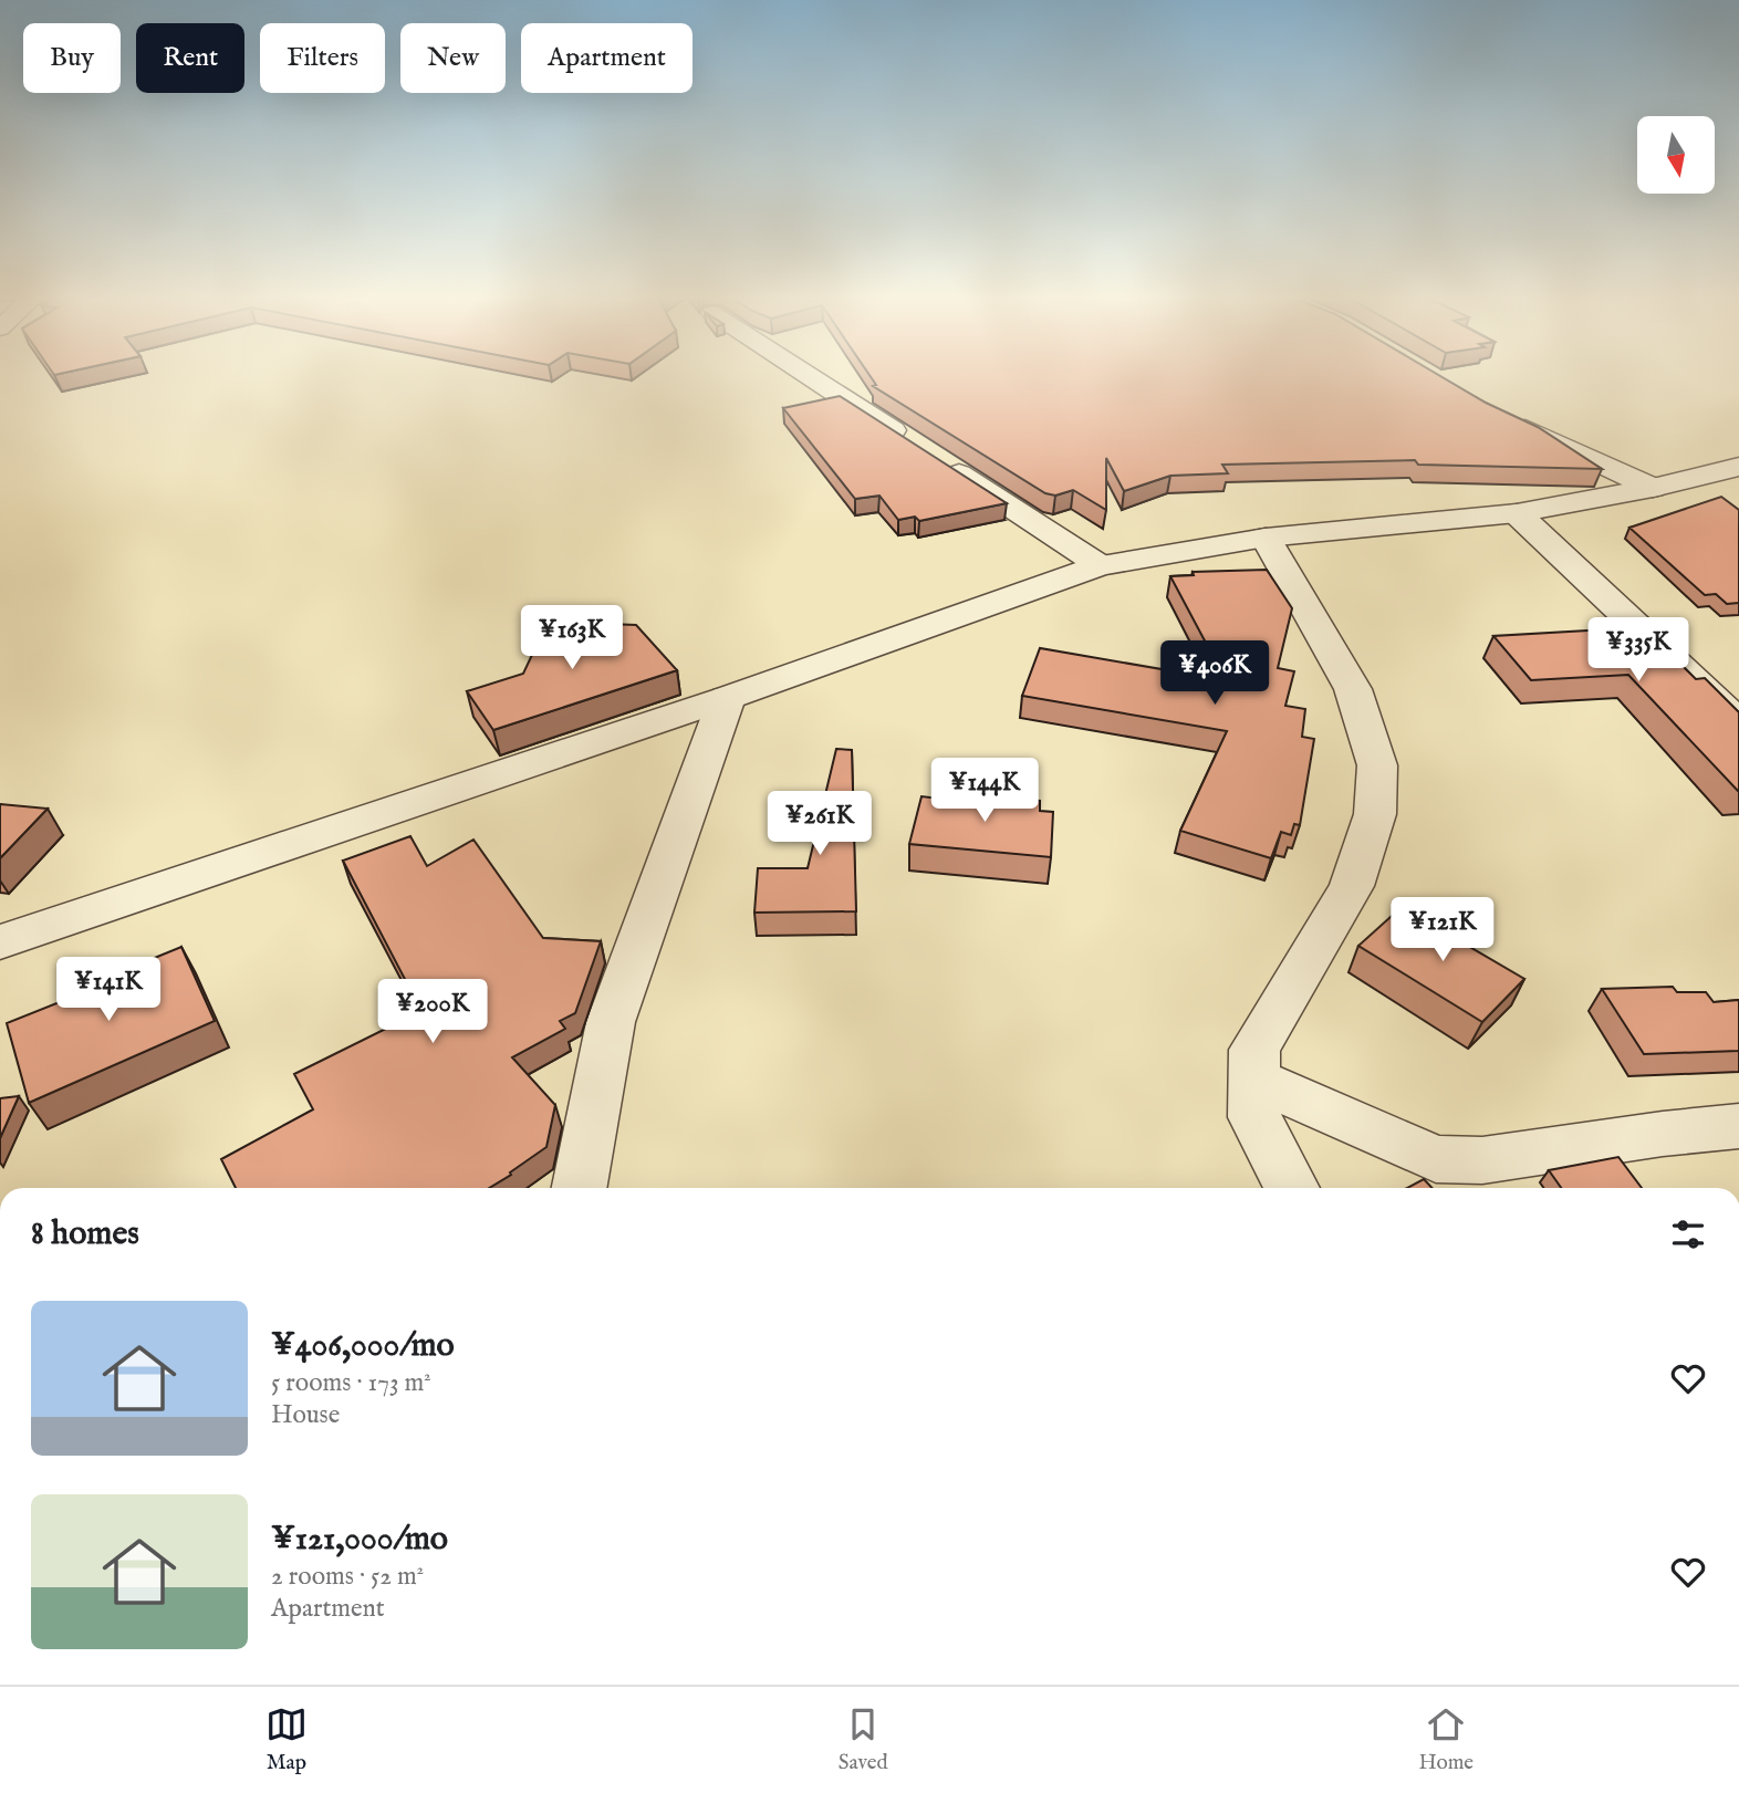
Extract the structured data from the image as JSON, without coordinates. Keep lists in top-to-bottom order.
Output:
{
  "north": "bottom",
  "page": {
    "chip": [
      "Buy",
      "Rent",
      "Filters",
      "New",
      "Apartment"
    ],
    "price": [
      "¥163K",
      "¥335K",
      "¥406K",
      "¥144K",
      "¥261K",
      "¥121K",
      "¥141K",
      "¥200K"
    ],
    "heading": "8 homes",
    "list": [
      {
        "name": "¥406,000/mo",
        "note": "5 rooms · 173 m² · House"
      },
      {
        "name": "¥121,000/mo",
        "note": "2 rooms · 52 m² · Apartment"
      }
    ],
    "tabs": ["Map", "Saved", "Home"]
  }
}
